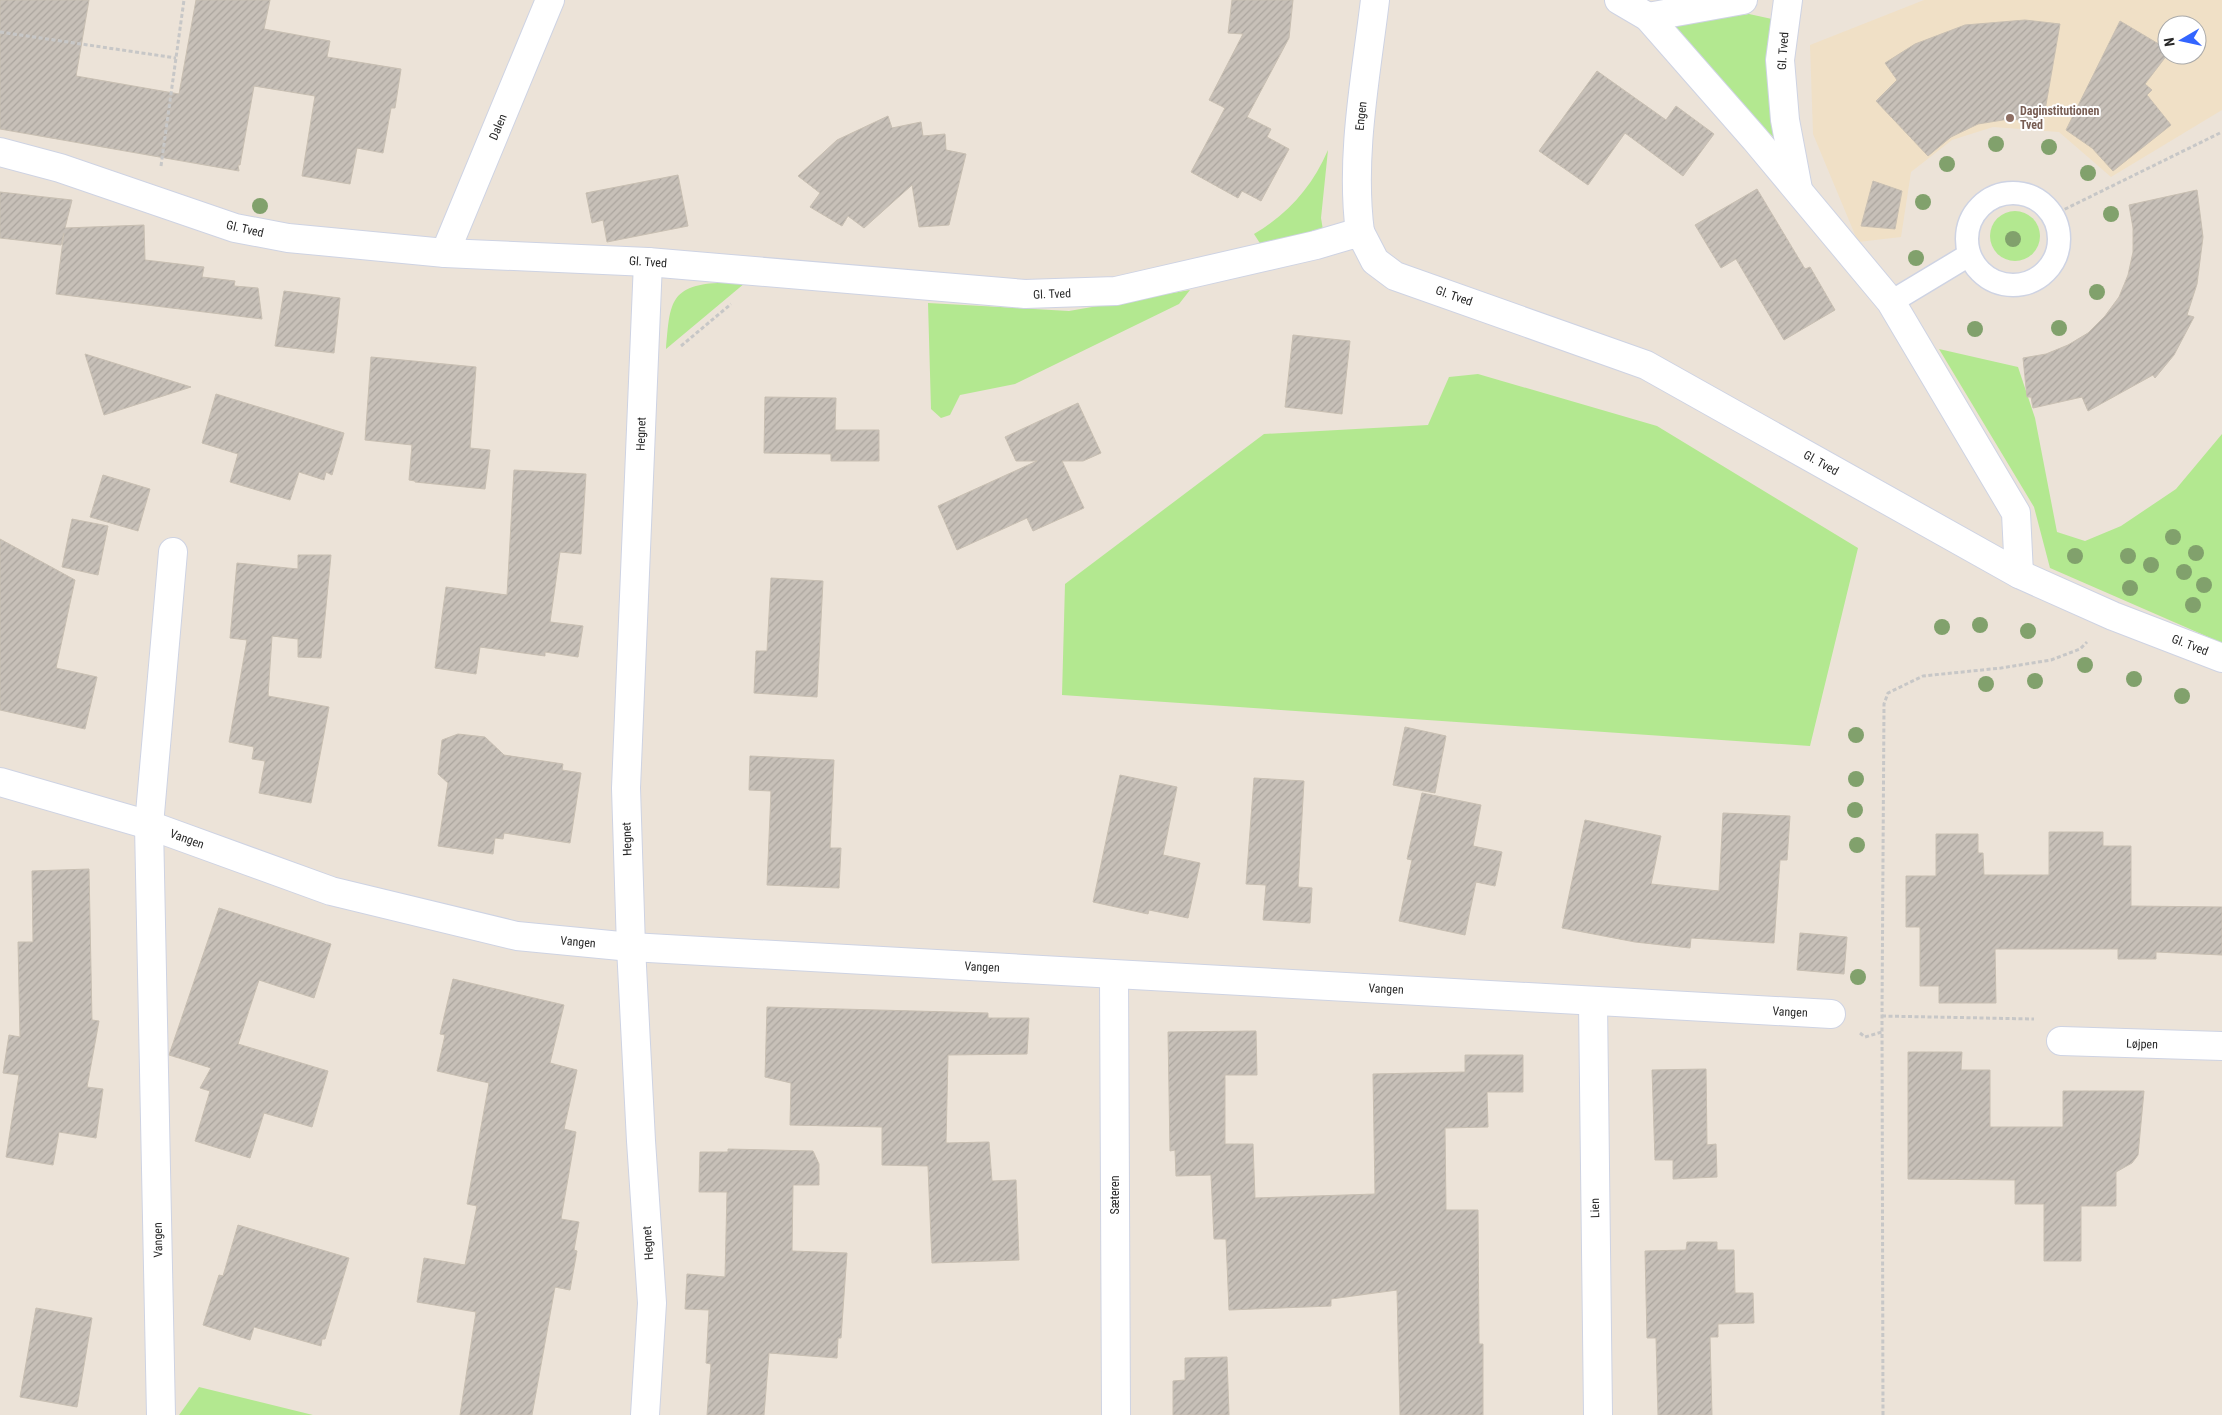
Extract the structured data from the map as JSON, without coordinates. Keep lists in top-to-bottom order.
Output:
{
  "streets": {
    "street": [
      "Gl. Tved",
      "Engen",
      "Dalen",
      "Hegnet",
      "Vangen",
      "Løjpen",
      "Sæteren",
      "Lien"
    ]
  },
  "crossings": [
    ["Gl. Tved", "Engen"],
    ["Gl. Tved", "Dalen"],
    ["Gl. Tved", "Hegnet"],
    ["Hegnet", "Vangen"],
    ["Vangen", "Sæteren"],
    ["Vangen", "Lien"]
  ],
  "places": ["Daginstitutionen Tved"],
  "north": "left"
}
